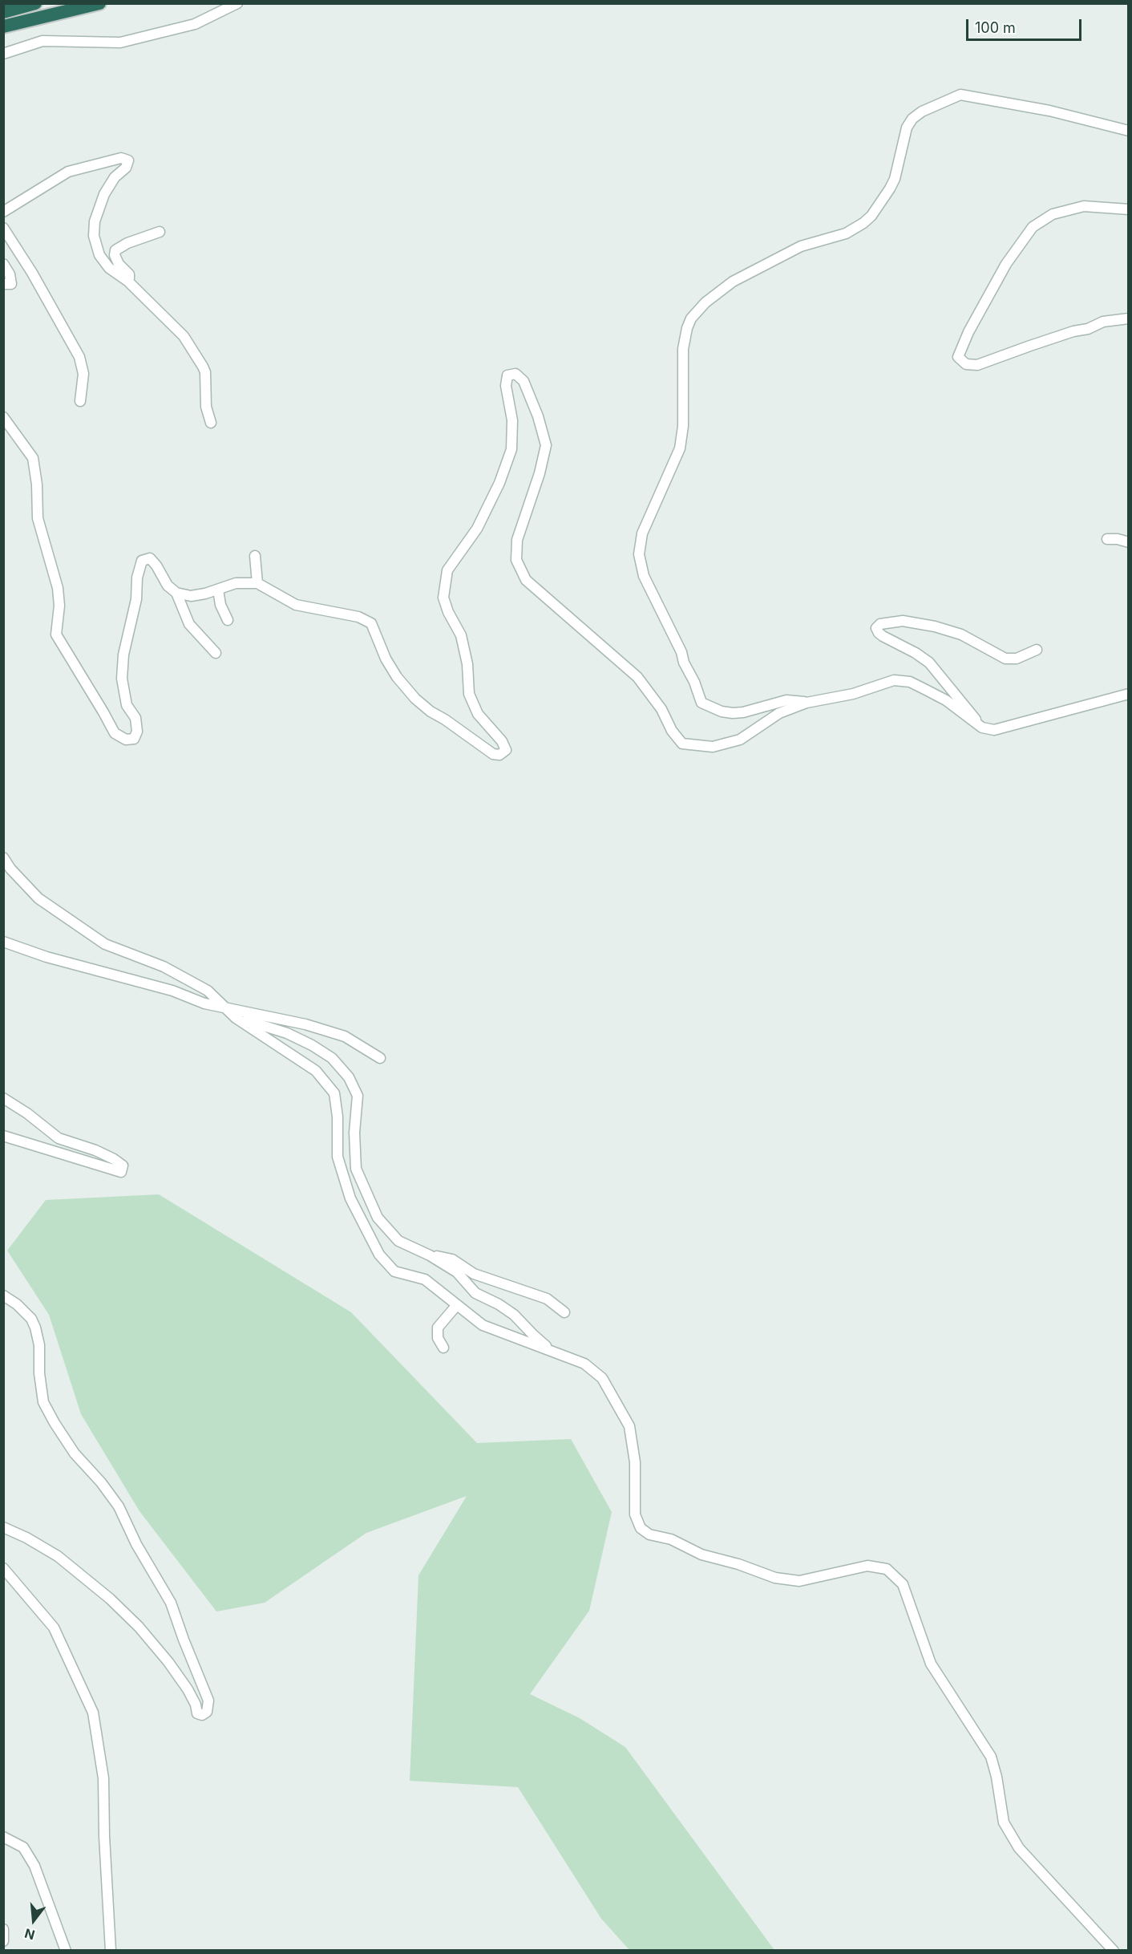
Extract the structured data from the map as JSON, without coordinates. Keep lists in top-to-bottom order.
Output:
{
  "scale_bar": "100 m",
  "north": "bottom"
}
